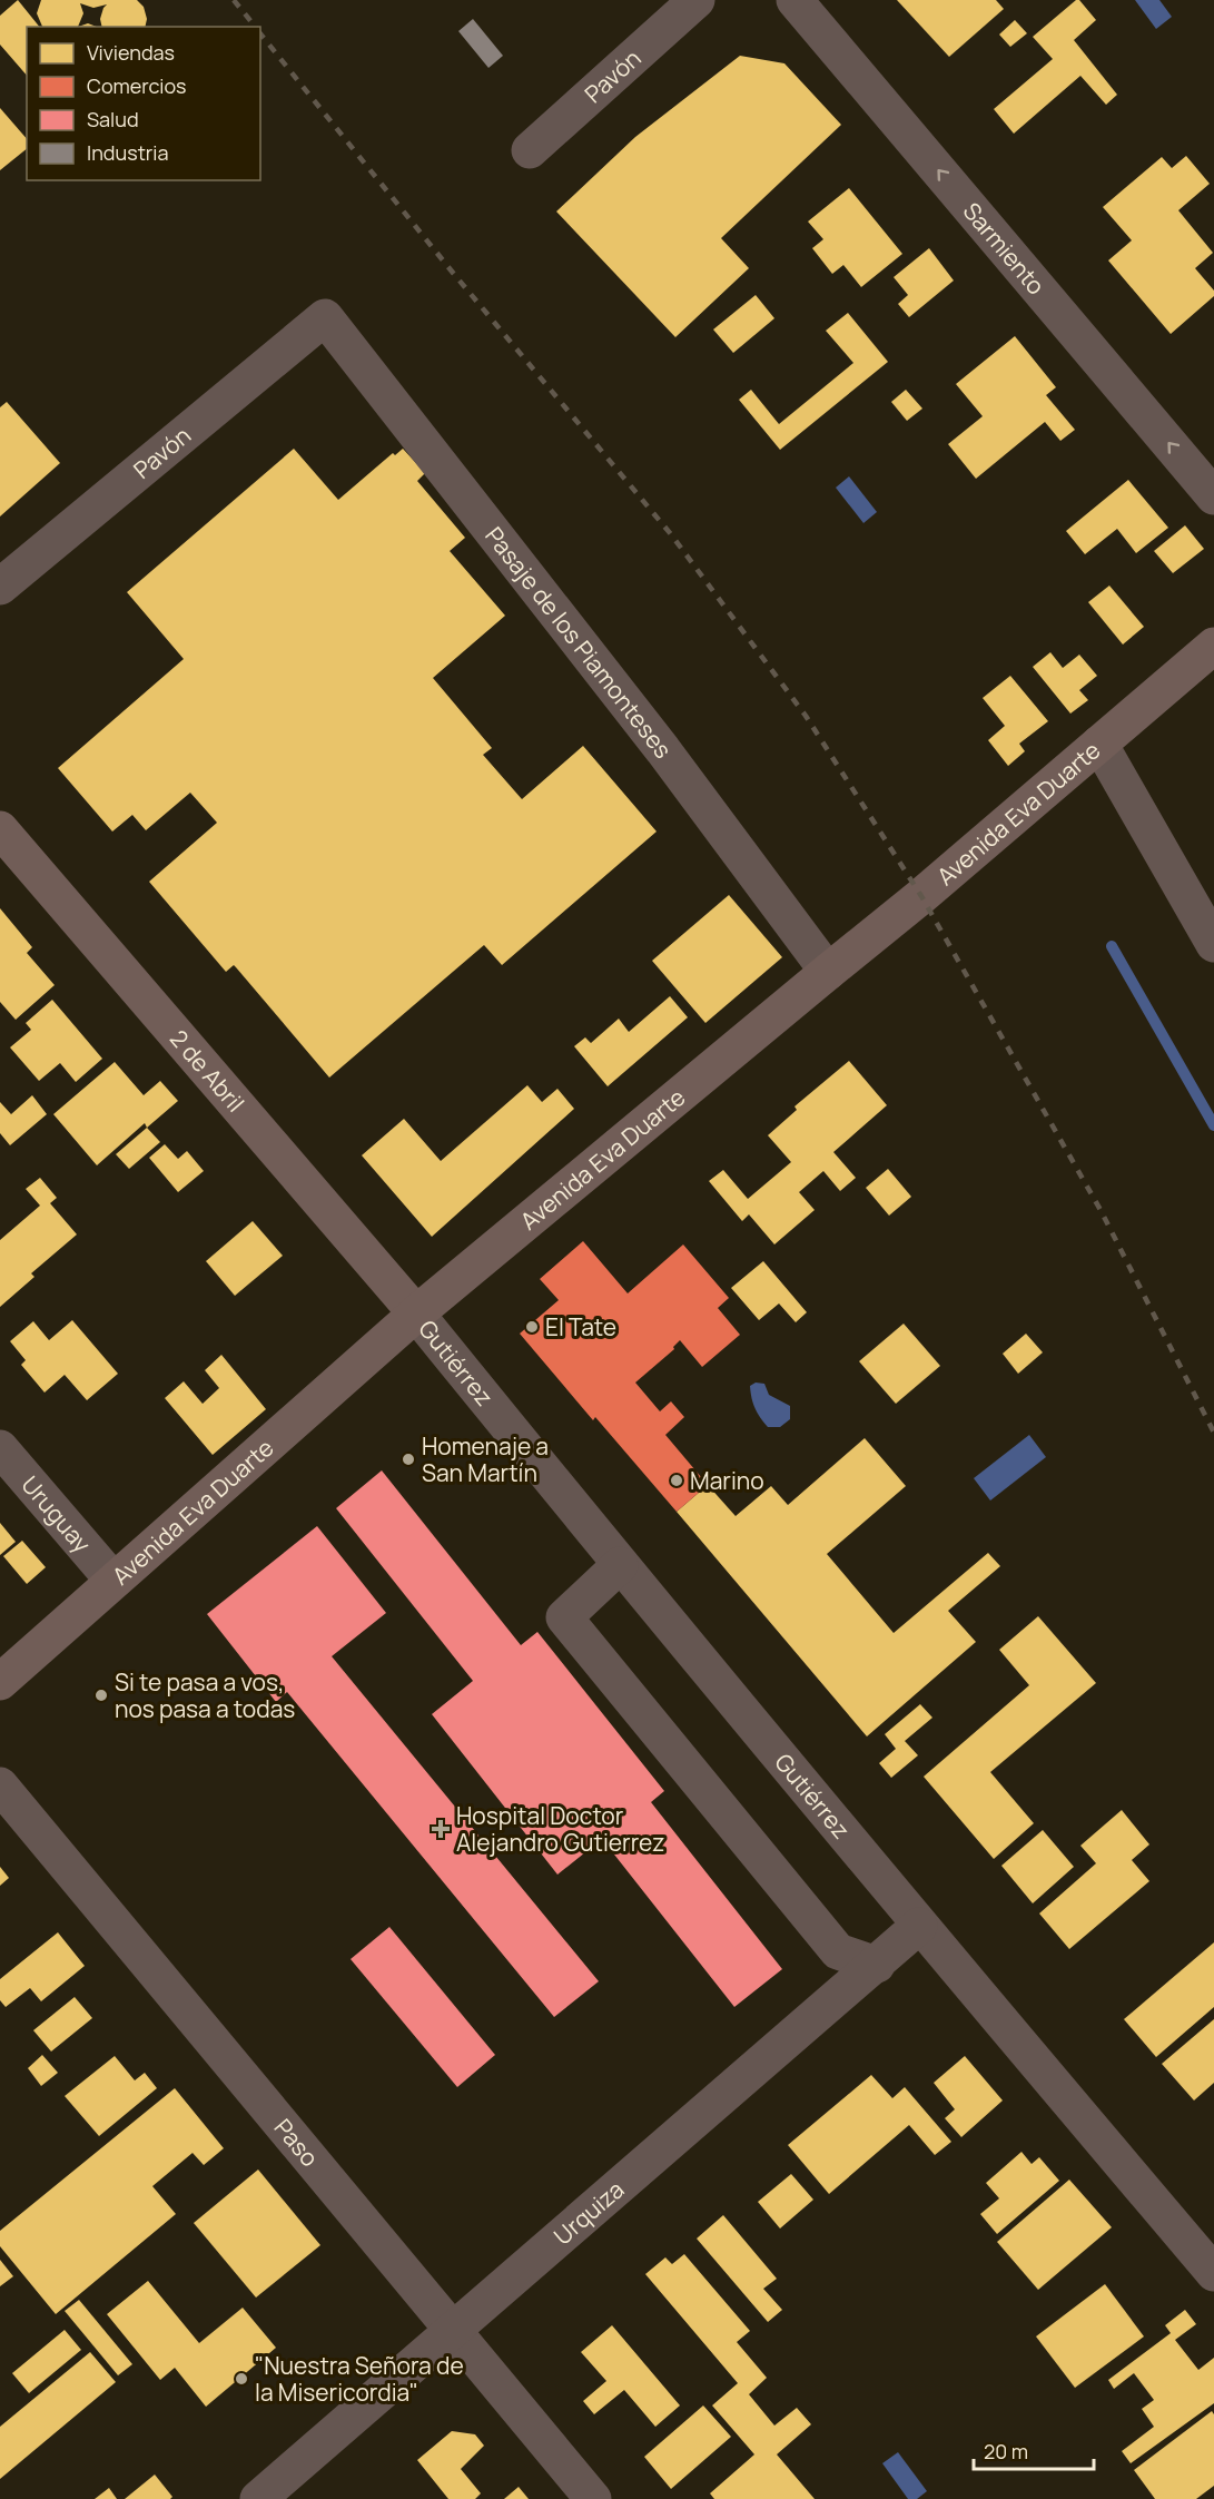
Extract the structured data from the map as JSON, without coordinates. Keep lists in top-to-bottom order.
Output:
{
  "streets": {
    "main road": ["Avenida Eva Duarte", "2 de Abril"],
    "street": [
      "Pavón",
      "Sarmiento",
      "Pasaje de los Piamonteses",
      "Gutiérrez",
      "Uruguay",
      "Paso",
      "Urquiza"
    ]
  },
  "crossings": [
    ["Pavón", "Pasaje de los Piamonteses"],
    ["Pasaje de los Piamonteses", "Avenida Eva Duarte"],
    ["Avenida Eva Duarte", "2 de Abril"],
    ["Avenida Eva Duarte", "Gutiérrez"],
    ["Avenida Eva Duarte", "Uruguay"],
    ["2 de Abril", "Gutiérrez"],
    ["Gutiérrez", "Urquiza"],
    ["Paso", "Urquiza"]
  ],
  "one_way": ["Sarmiento"],
  "places": {
    "other": [
      "El Tate",
      "Homenaje a San Martín",
      "Marino",
      "Si te pasa a vos, nos pasa a todas",
      "\"Nuestra Señora de la Misericordia\""
    ],
    "health": ["Hospital Doctor Alejandro Gutierrez"]
  },
  "legend": [
    "Viviendas",
    "Comercios",
    "Salud",
    "Industria"
  ],
  "scale_bar": "20 m"
}
